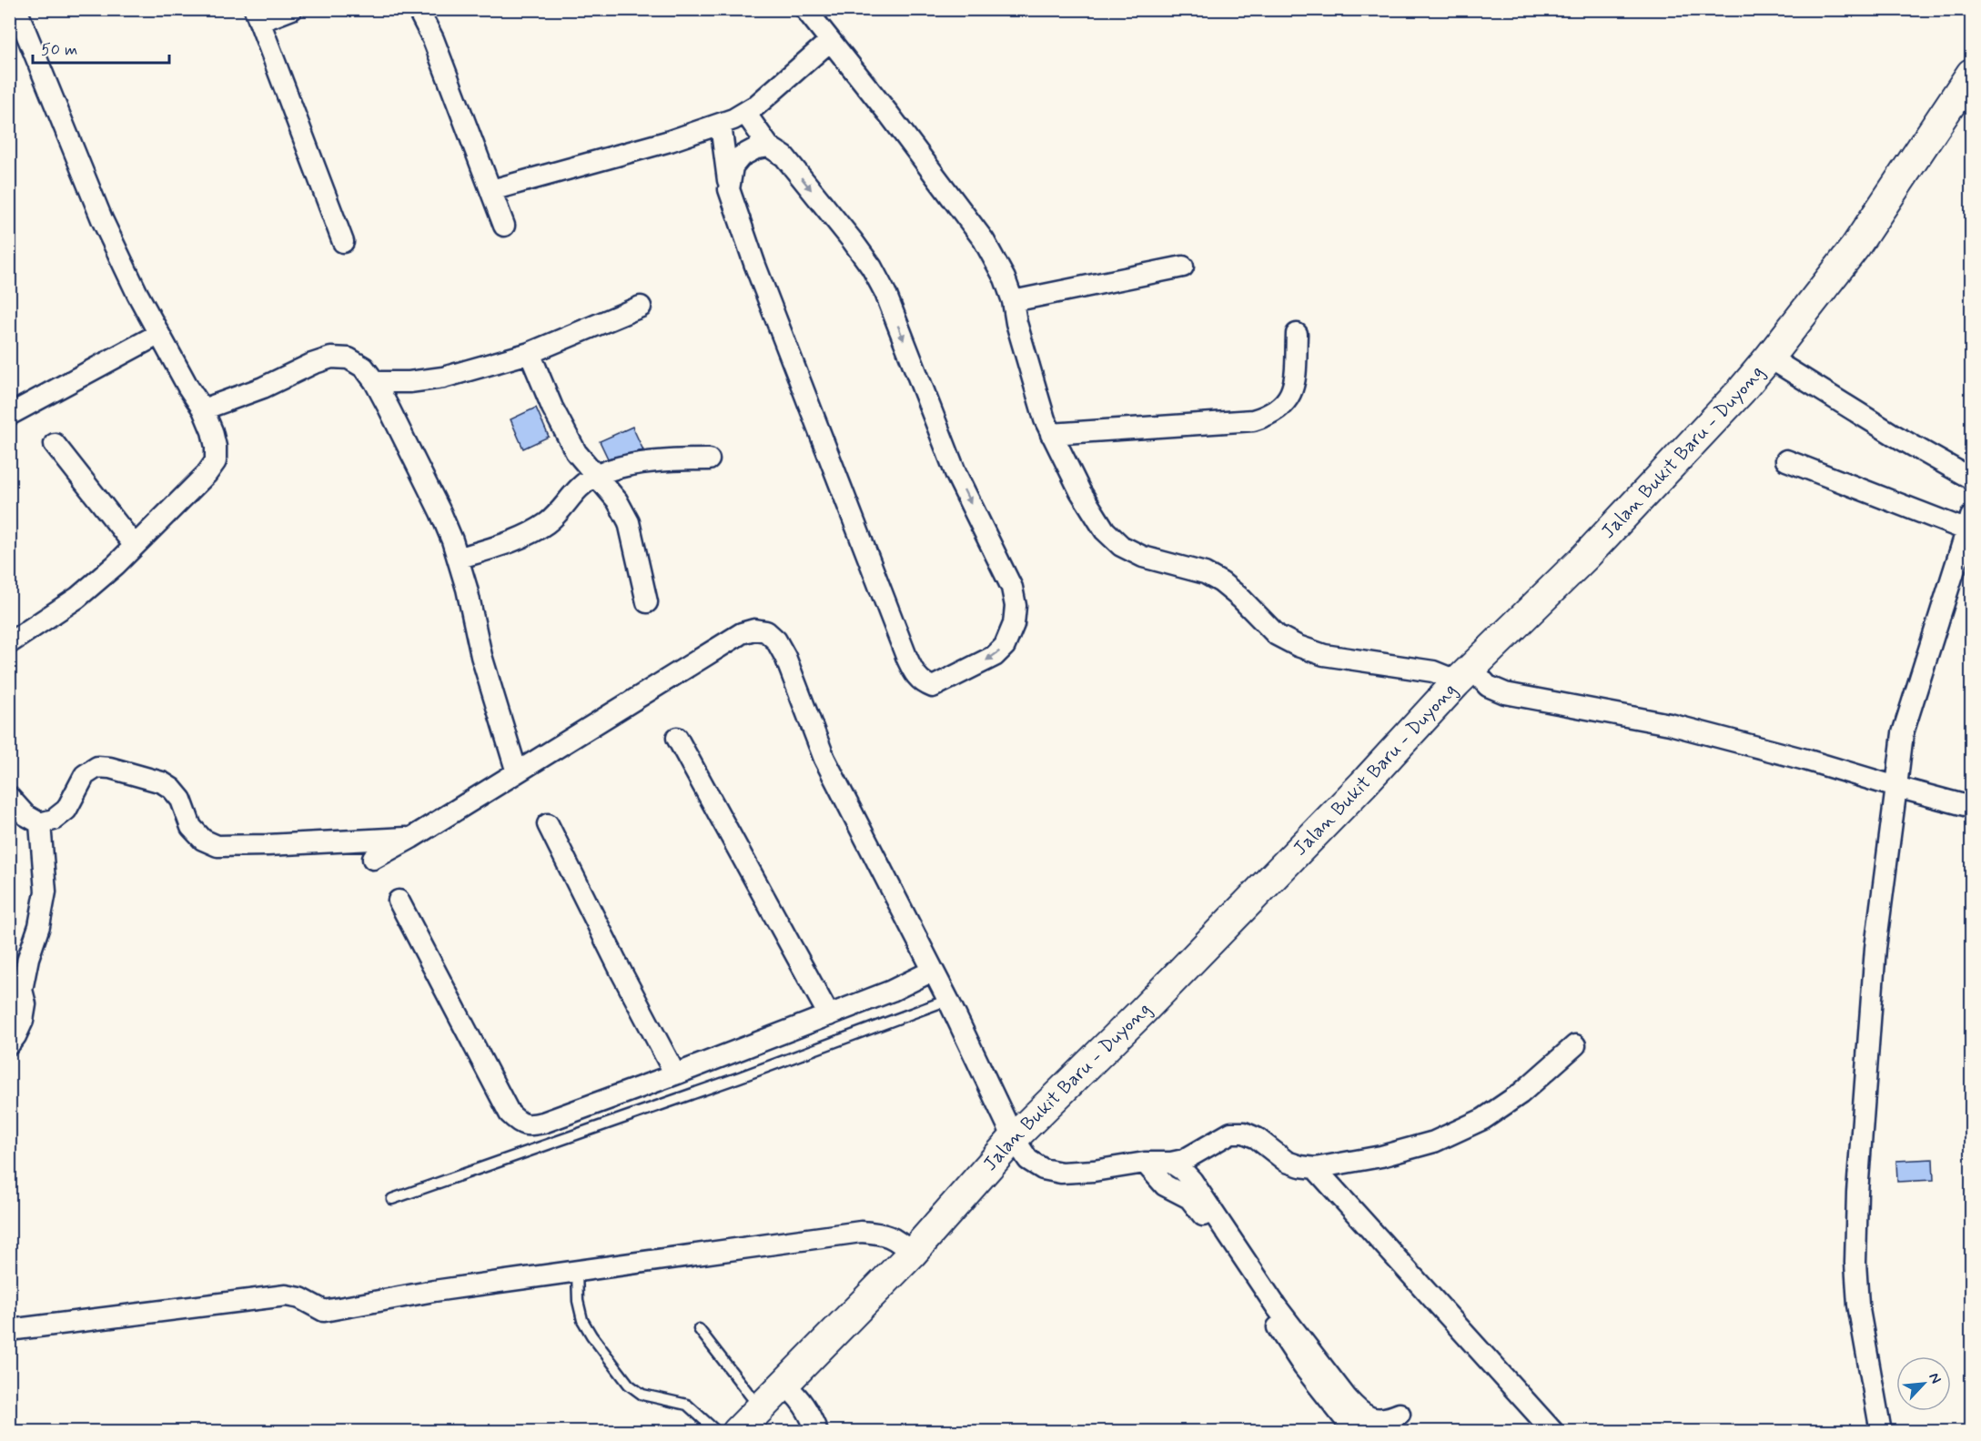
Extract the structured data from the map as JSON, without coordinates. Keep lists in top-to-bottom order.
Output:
{
  "streets": {
    "main road": ["Jalan Bukit Baru - Duyong"]
  },
  "scale_bar": "50 m",
  "north": "top right"
}
